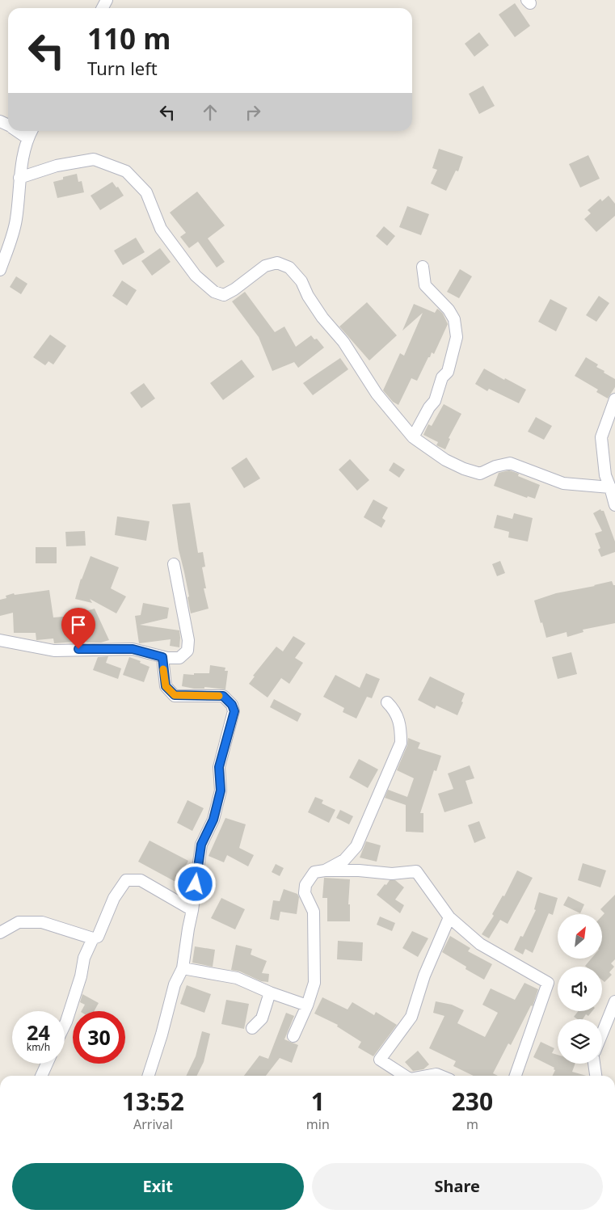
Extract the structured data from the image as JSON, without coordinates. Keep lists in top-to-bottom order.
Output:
{
  "north": "top right",
  "page": {
    "turn": ["110 m", "Turn left"],
    "speed": "24 km/h",
    "limit": "30",
    "eta": [
      "13:52",
      "Arrival",
      "1",
      "min",
      "230",
      "m"
    ],
    "buttons": ["Exit", "Share"]
  }
}
